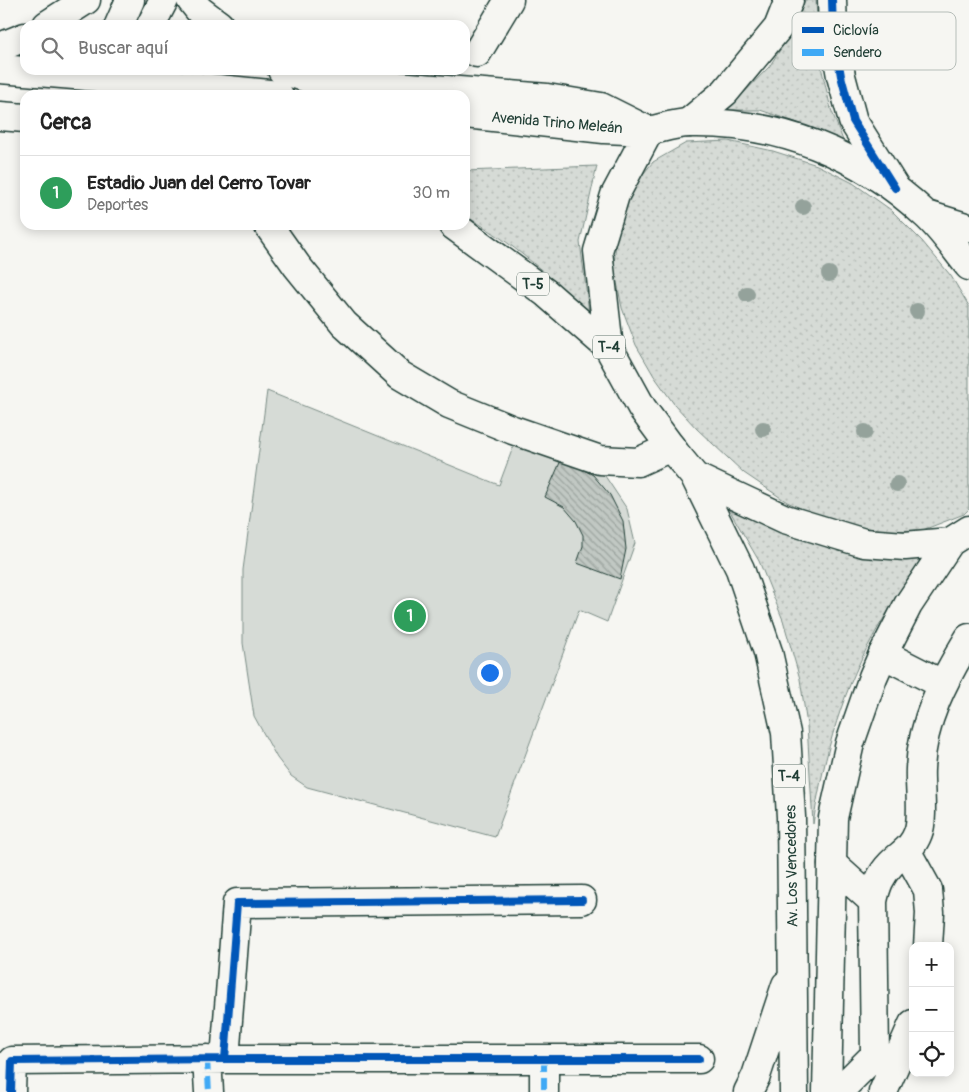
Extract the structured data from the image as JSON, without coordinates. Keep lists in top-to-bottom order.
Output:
{
  "streets": {
    "main road": [
      "Avenida Trino Meleán",
      "T-5",
      "T-4",
      "Av. Los Vencedores"
    ]
  },
  "crossings": [
    ["Avenida Trino Meleán", "T-4"],
    ["T-5", "T-4"],
    ["T-4", "Av. Los Vencedores"]
  ],
  "legend": ["Ciclovía", "Sendero"],
  "page": {
    "search": "Buscar aquí",
    "heading": "Cerca",
    "list": [
      {
        "mark": "1",
        "name": "Estadio Juan del Cerro Tovar",
        "note": "Deportes",
        "value": "30 m"
      }
    ],
    "pins": "1",
    "map_buttons": ["+", "−"]
  }
}
